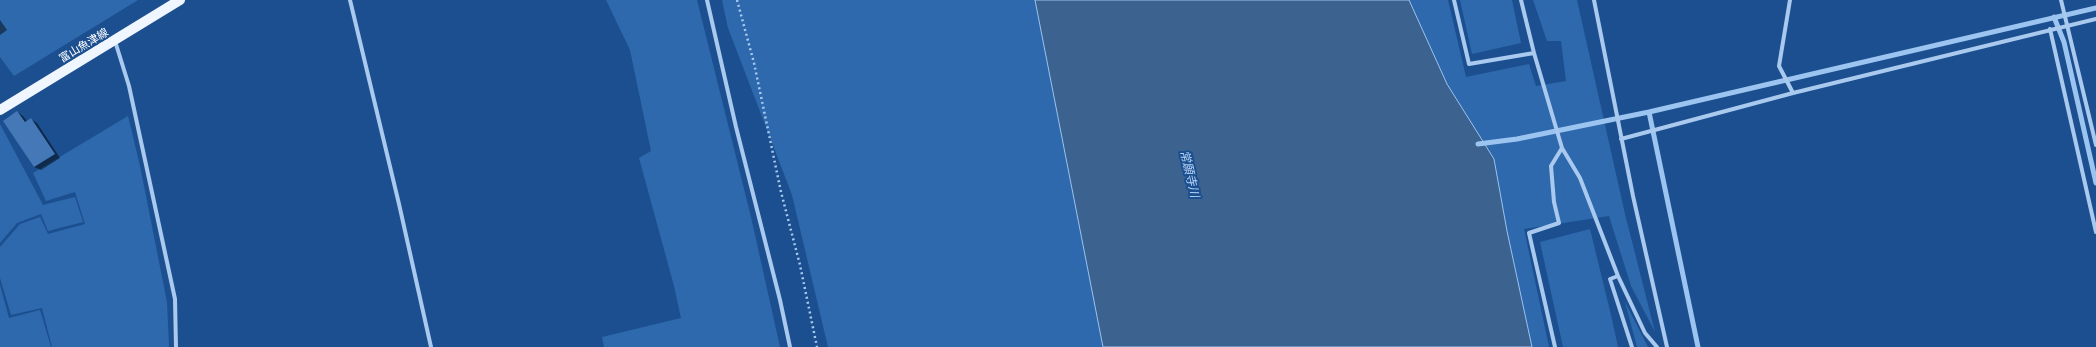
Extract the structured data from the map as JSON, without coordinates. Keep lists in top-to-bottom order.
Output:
{
  "streets": {
    "main road": ["富山魚津線"]
  },
  "water": ["常願寺川"]
}
